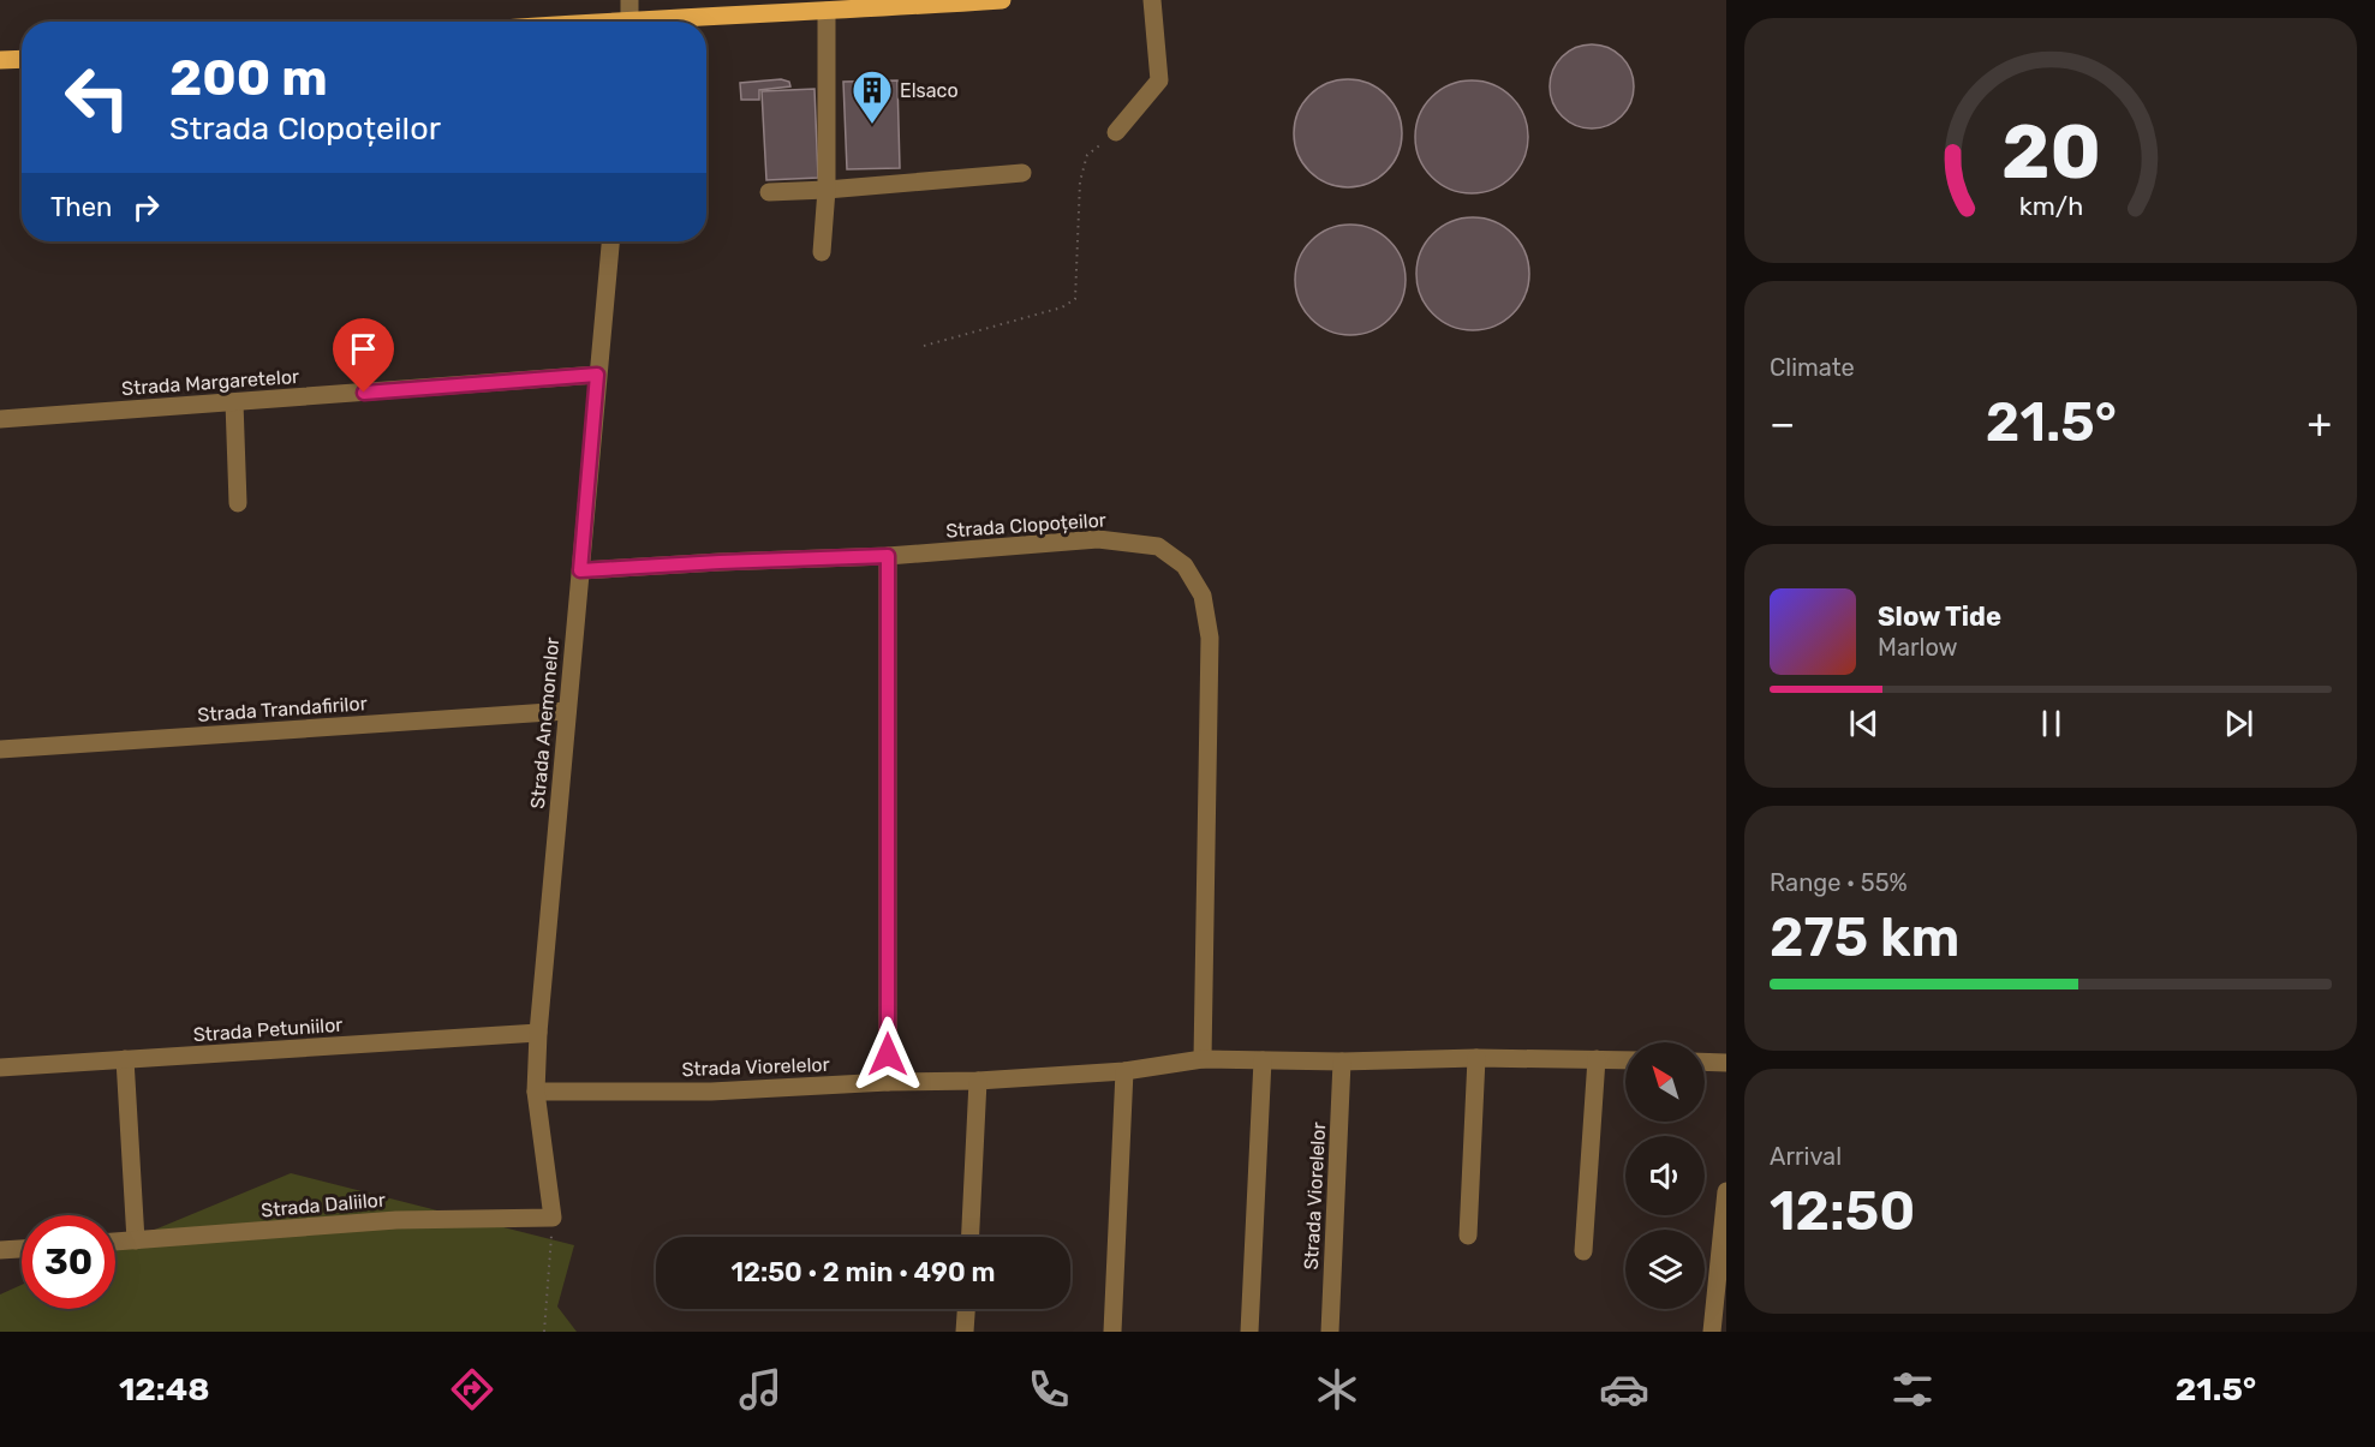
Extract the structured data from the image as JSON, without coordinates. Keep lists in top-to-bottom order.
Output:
{
  "streets": {
    "street": [
      "Strada Margaretelor",
      "Strada Clopoțeilor",
      "Strada Trandafirilor",
      "Strada Anemonelor",
      "Strada Petuniilor",
      "Strada Viorelelor",
      "Strada Daliilor"
    ]
  },
  "crossings": [
    ["Strada Margaretelor", "Strada Anemonelor"],
    ["Strada Clopoțeilor", "Strada Anemonelor"],
    ["Strada Clopoțeilor", "Strada Viorelelor"],
    ["Strada Trandafirilor", "Strada Anemonelor"],
    ["Strada Anemonelor", "Strada Petuniilor"],
    ["Strada Anemonelor", "Strada Viorelelor"],
    ["Strada Anemonelor", "Strada Daliilor"]
  ],
  "places": {
    "building": ["Elsaco"]
  },
  "north": "top left",
  "page": {
    "turn": ["200 m", "Strada Clopoțeilor"],
    "then": "Then",
    "tile": [
      "Climate",
      ["Range · 55%", "275 km"],
      ["Arrival", "12:50"]
    ],
    "heat": ["−", "21.5°", "+"],
    "song": ["Slow Tide", "Marlow"],
    "limit": "30",
    "trip": "12:50 · 2 min · 490 m",
    "tabs": ["12:48", "21.5°"],
    "gauge": ["20", "km/h"]
  }
}
